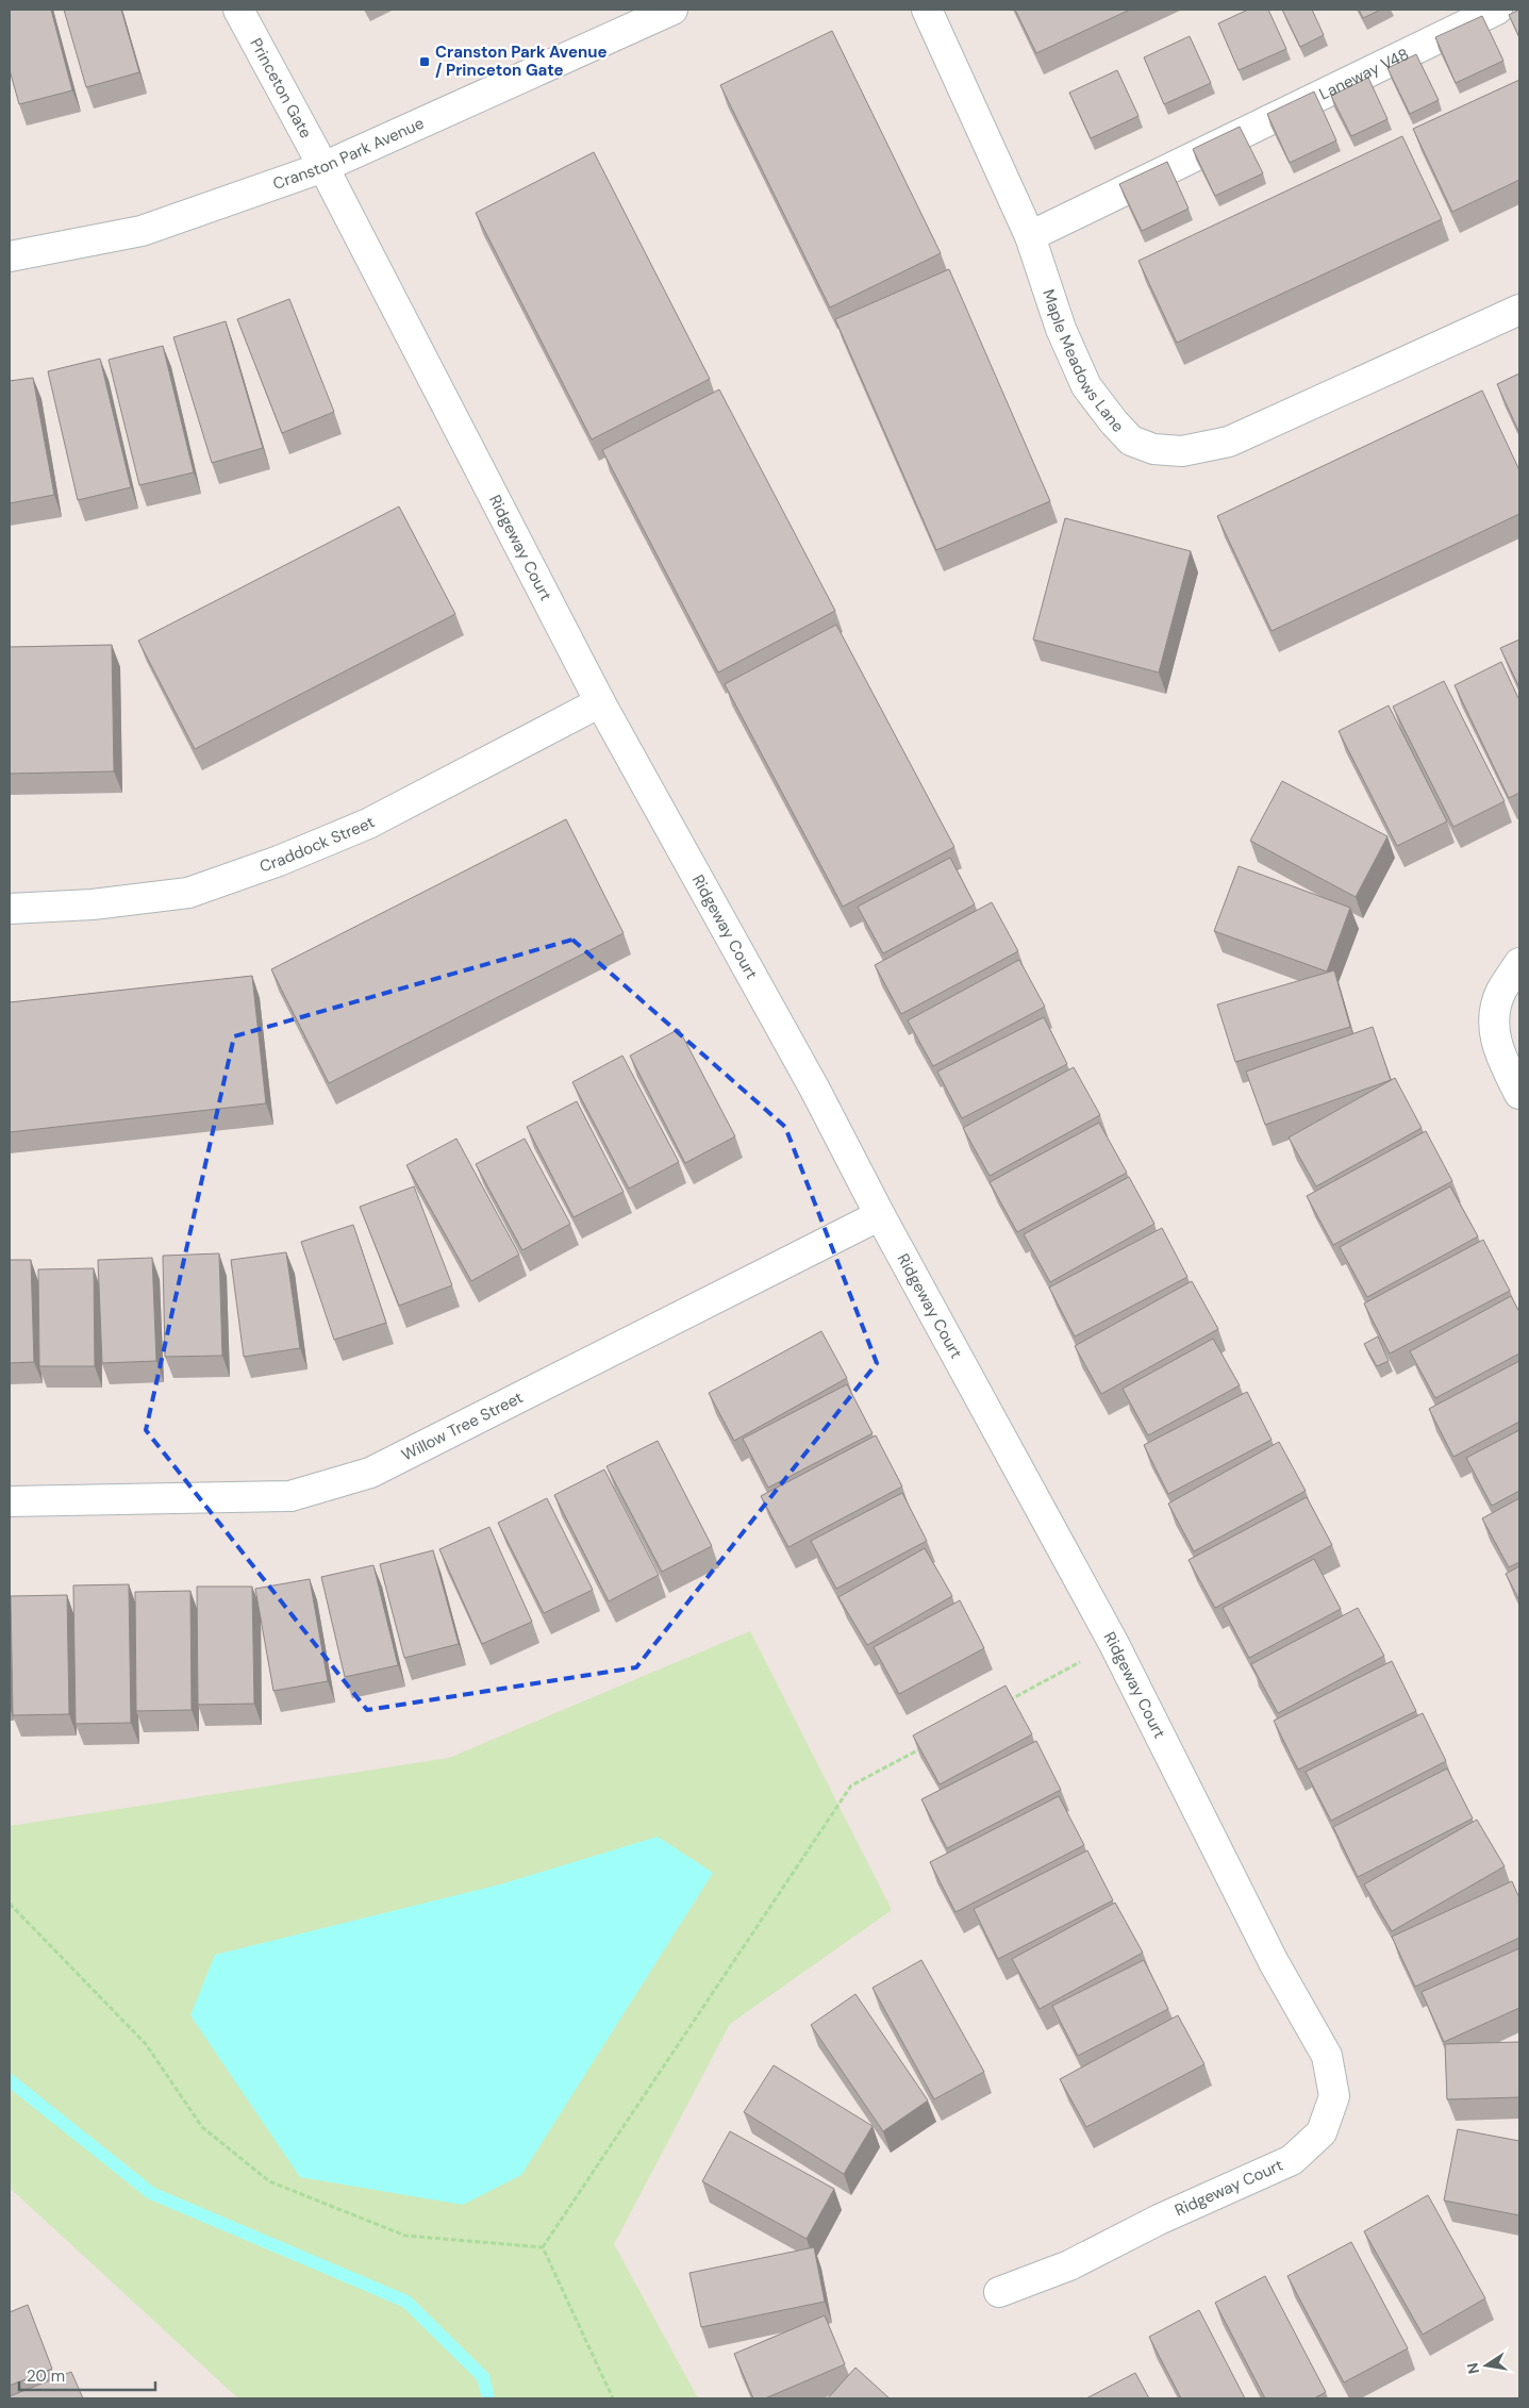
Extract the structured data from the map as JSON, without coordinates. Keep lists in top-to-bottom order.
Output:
{
  "streets": {
    "street": [
      "Laneway V48",
      "Princeton Gate",
      "Cranston Park Avenue",
      "Maple Meadows Lane",
      "Ridgeway Court",
      "Craddock Street",
      "Willow Tree Street"
    ]
  },
  "crossings": [
    ["Laneway V48", "Maple Meadows Lane"],
    ["Princeton Gate", "Cranston Park Avenue"],
    ["Princeton Gate", "Ridgeway Court"],
    ["Cranston Park Avenue", "Ridgeway Court"],
    ["Ridgeway Court", "Craddock Street"],
    ["Ridgeway Court", "Willow Tree Street"]
  ],
  "places": {
    "transit": ["Cranston Park Avenue / Princeton Gate"]
  },
  "scale_bar": "20 m",
  "north": "left"
}
